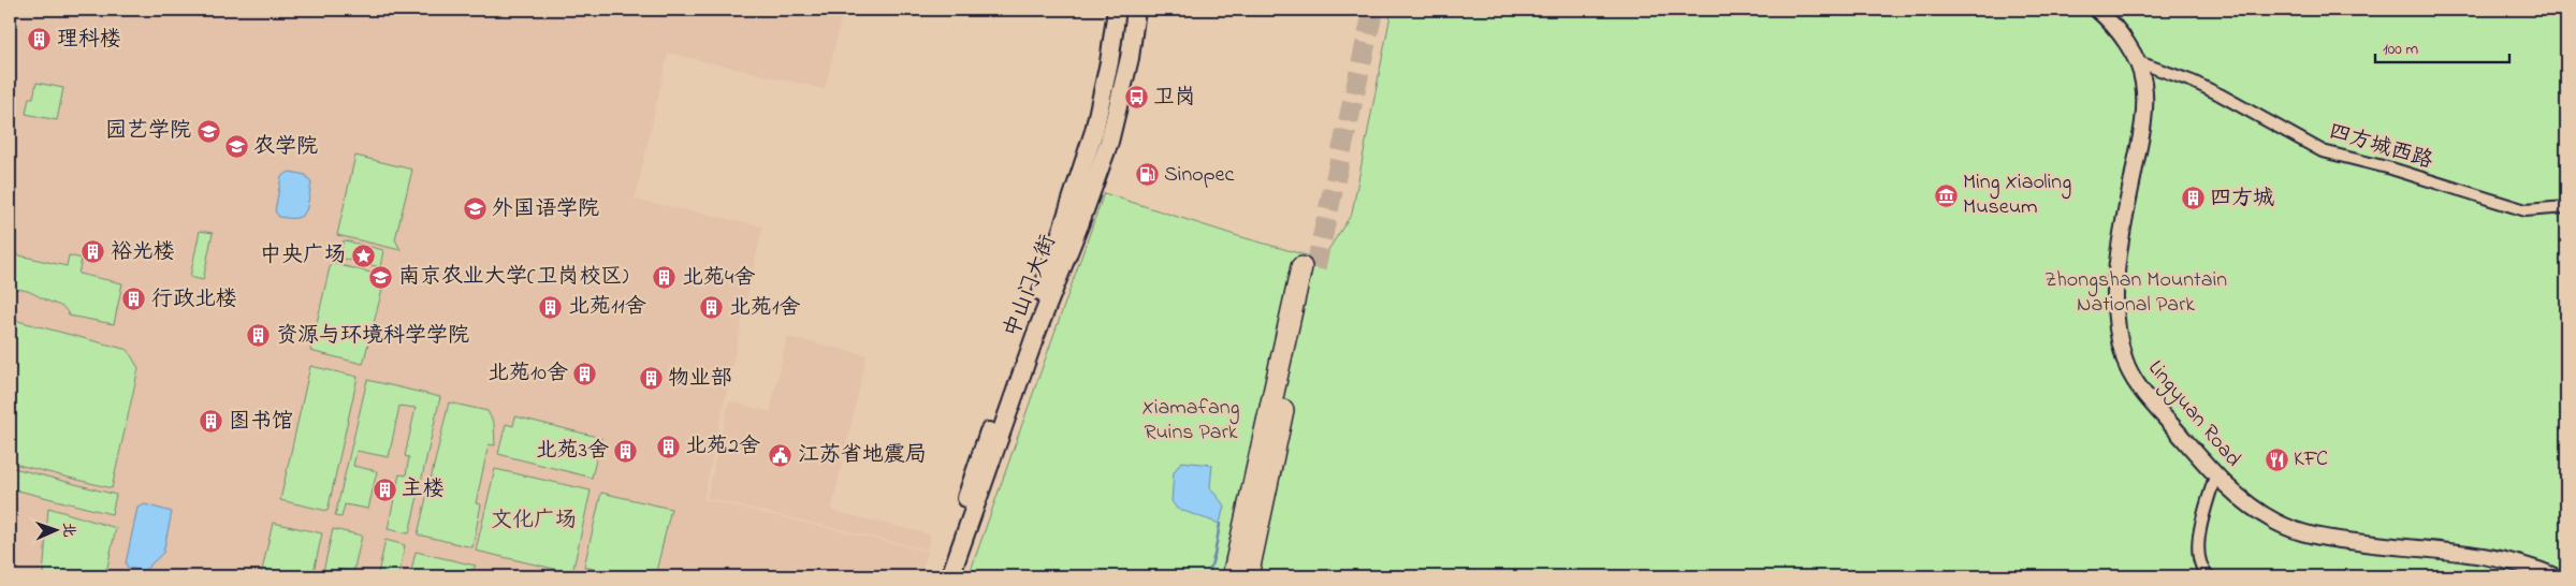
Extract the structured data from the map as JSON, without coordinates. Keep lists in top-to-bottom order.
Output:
{
  "streets": {
    "main road": ["中山门大街"],
    "street": ["四方城西路", "Lingyuan Road"]
  },
  "crossings": [
    ["四方城西路", "Lingyuan Road"]
  ],
  "parks": ["Zhongshan Mountain National Park", "Xiamafang Ruins Park", "文化广场"],
  "places": {
    "building": [
      "理科楼",
      "四方城",
      "裕光楼",
      "北苑4舍",
      "行政北楼",
      "北苑11舍",
      "北苑1舍",
      "资源与环境科学学院",
      "北苑10舍",
      "物业部",
      "图书馆",
      "北苑2舍",
      "北苑3舍",
      "主楼"
    ],
    "bus stop": ["卫岗"],
    "school or university": [
      "园艺学院",
      "农学院",
      "外国语学院",
      "南京农业大学(卫岗校区)"
    ],
    "fuel station": ["Sinopec"],
    "museum": ["Ming Xiaoling Museum"],
    "place": ["中央广场"],
    "public building": ["江苏省地震局"],
    "restaurant": ["KFC"]
  },
  "scale_bar": "100 m",
  "north": "right"
}
